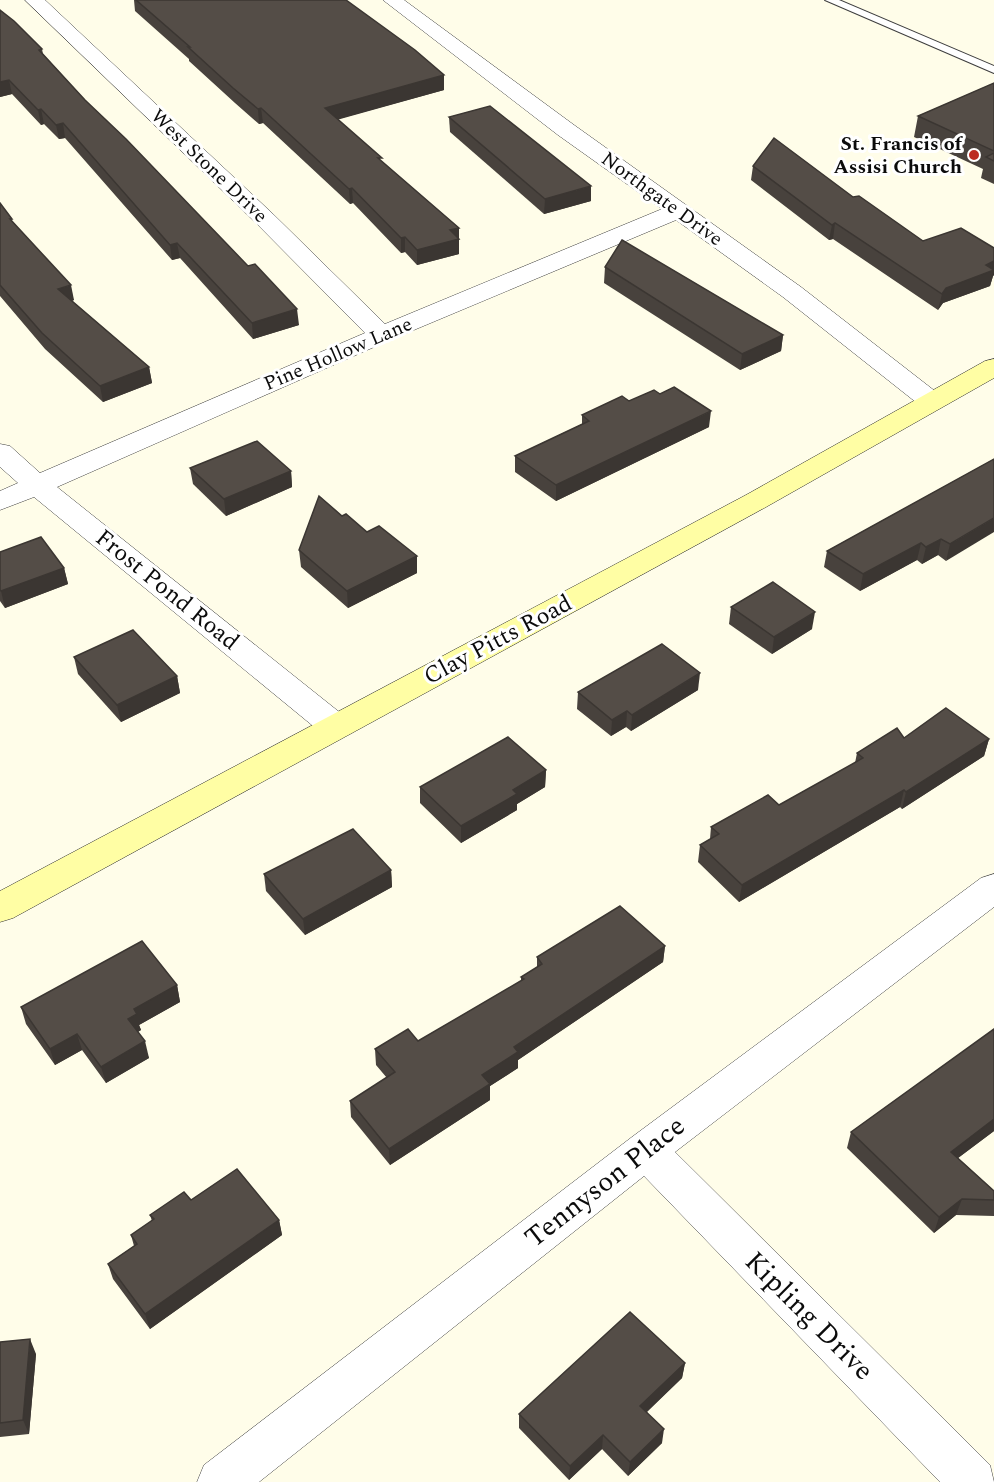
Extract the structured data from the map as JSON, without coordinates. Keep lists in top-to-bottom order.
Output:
{
  "streets": {
    "street": [
      "West Stone Drive",
      "Northgate Drive",
      "Pine Hollow Lane",
      "Frost Pond Road",
      "Clay Pitts Road",
      "Tennyson Place",
      "Kipling Drive"
    ]
  },
  "crossings": [
    ["West Stone Drive", "Pine Hollow Lane"],
    ["Northgate Drive", "Pine Hollow Lane"],
    ["Northgate Drive", "Clay Pitts Road"],
    ["Pine Hollow Lane", "Frost Pond Road"],
    ["Frost Pond Road", "Clay Pitts Road"],
    ["Tennyson Place", "Kipling Drive"]
  ],
  "places": ["St. Francis of Assisi Church"]
}
